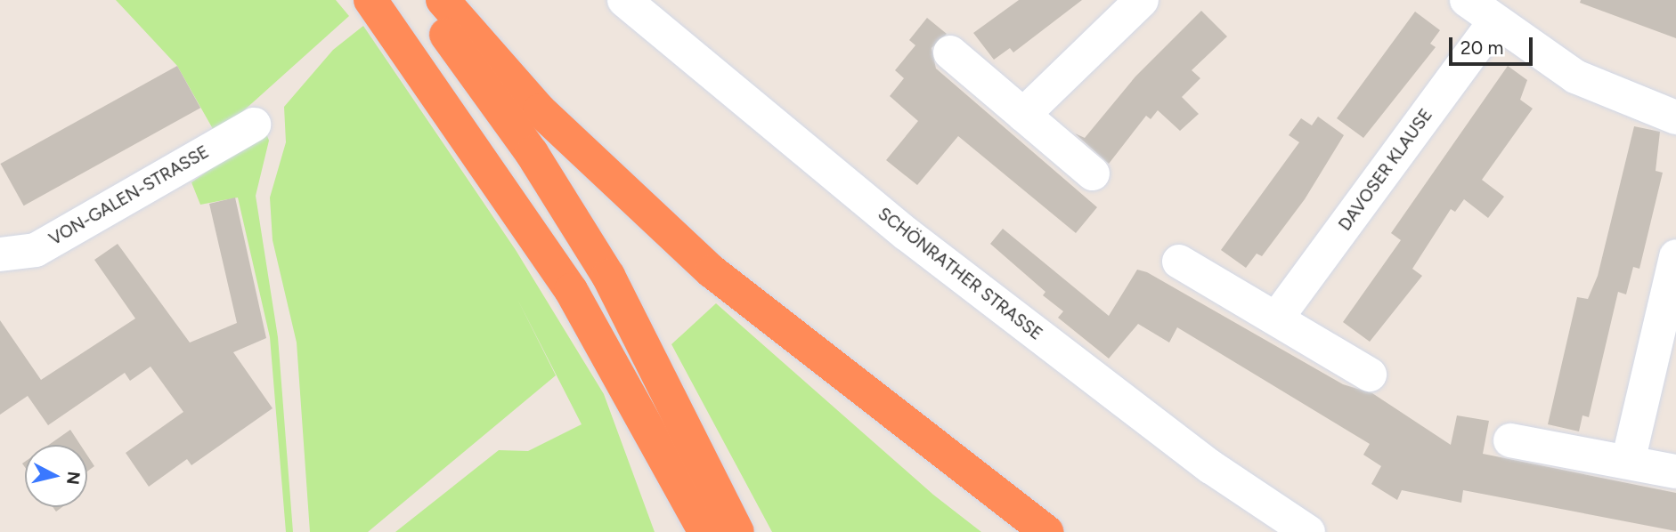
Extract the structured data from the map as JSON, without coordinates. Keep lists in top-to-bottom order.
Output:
{
  "streets": {
    "street": ["DAVOSER KLAUSE", "VON-GALEN-STRASSE", "SCHÖNRATHER STRASSE"]
  },
  "scale_bar": "20 m",
  "north": "right"
}
